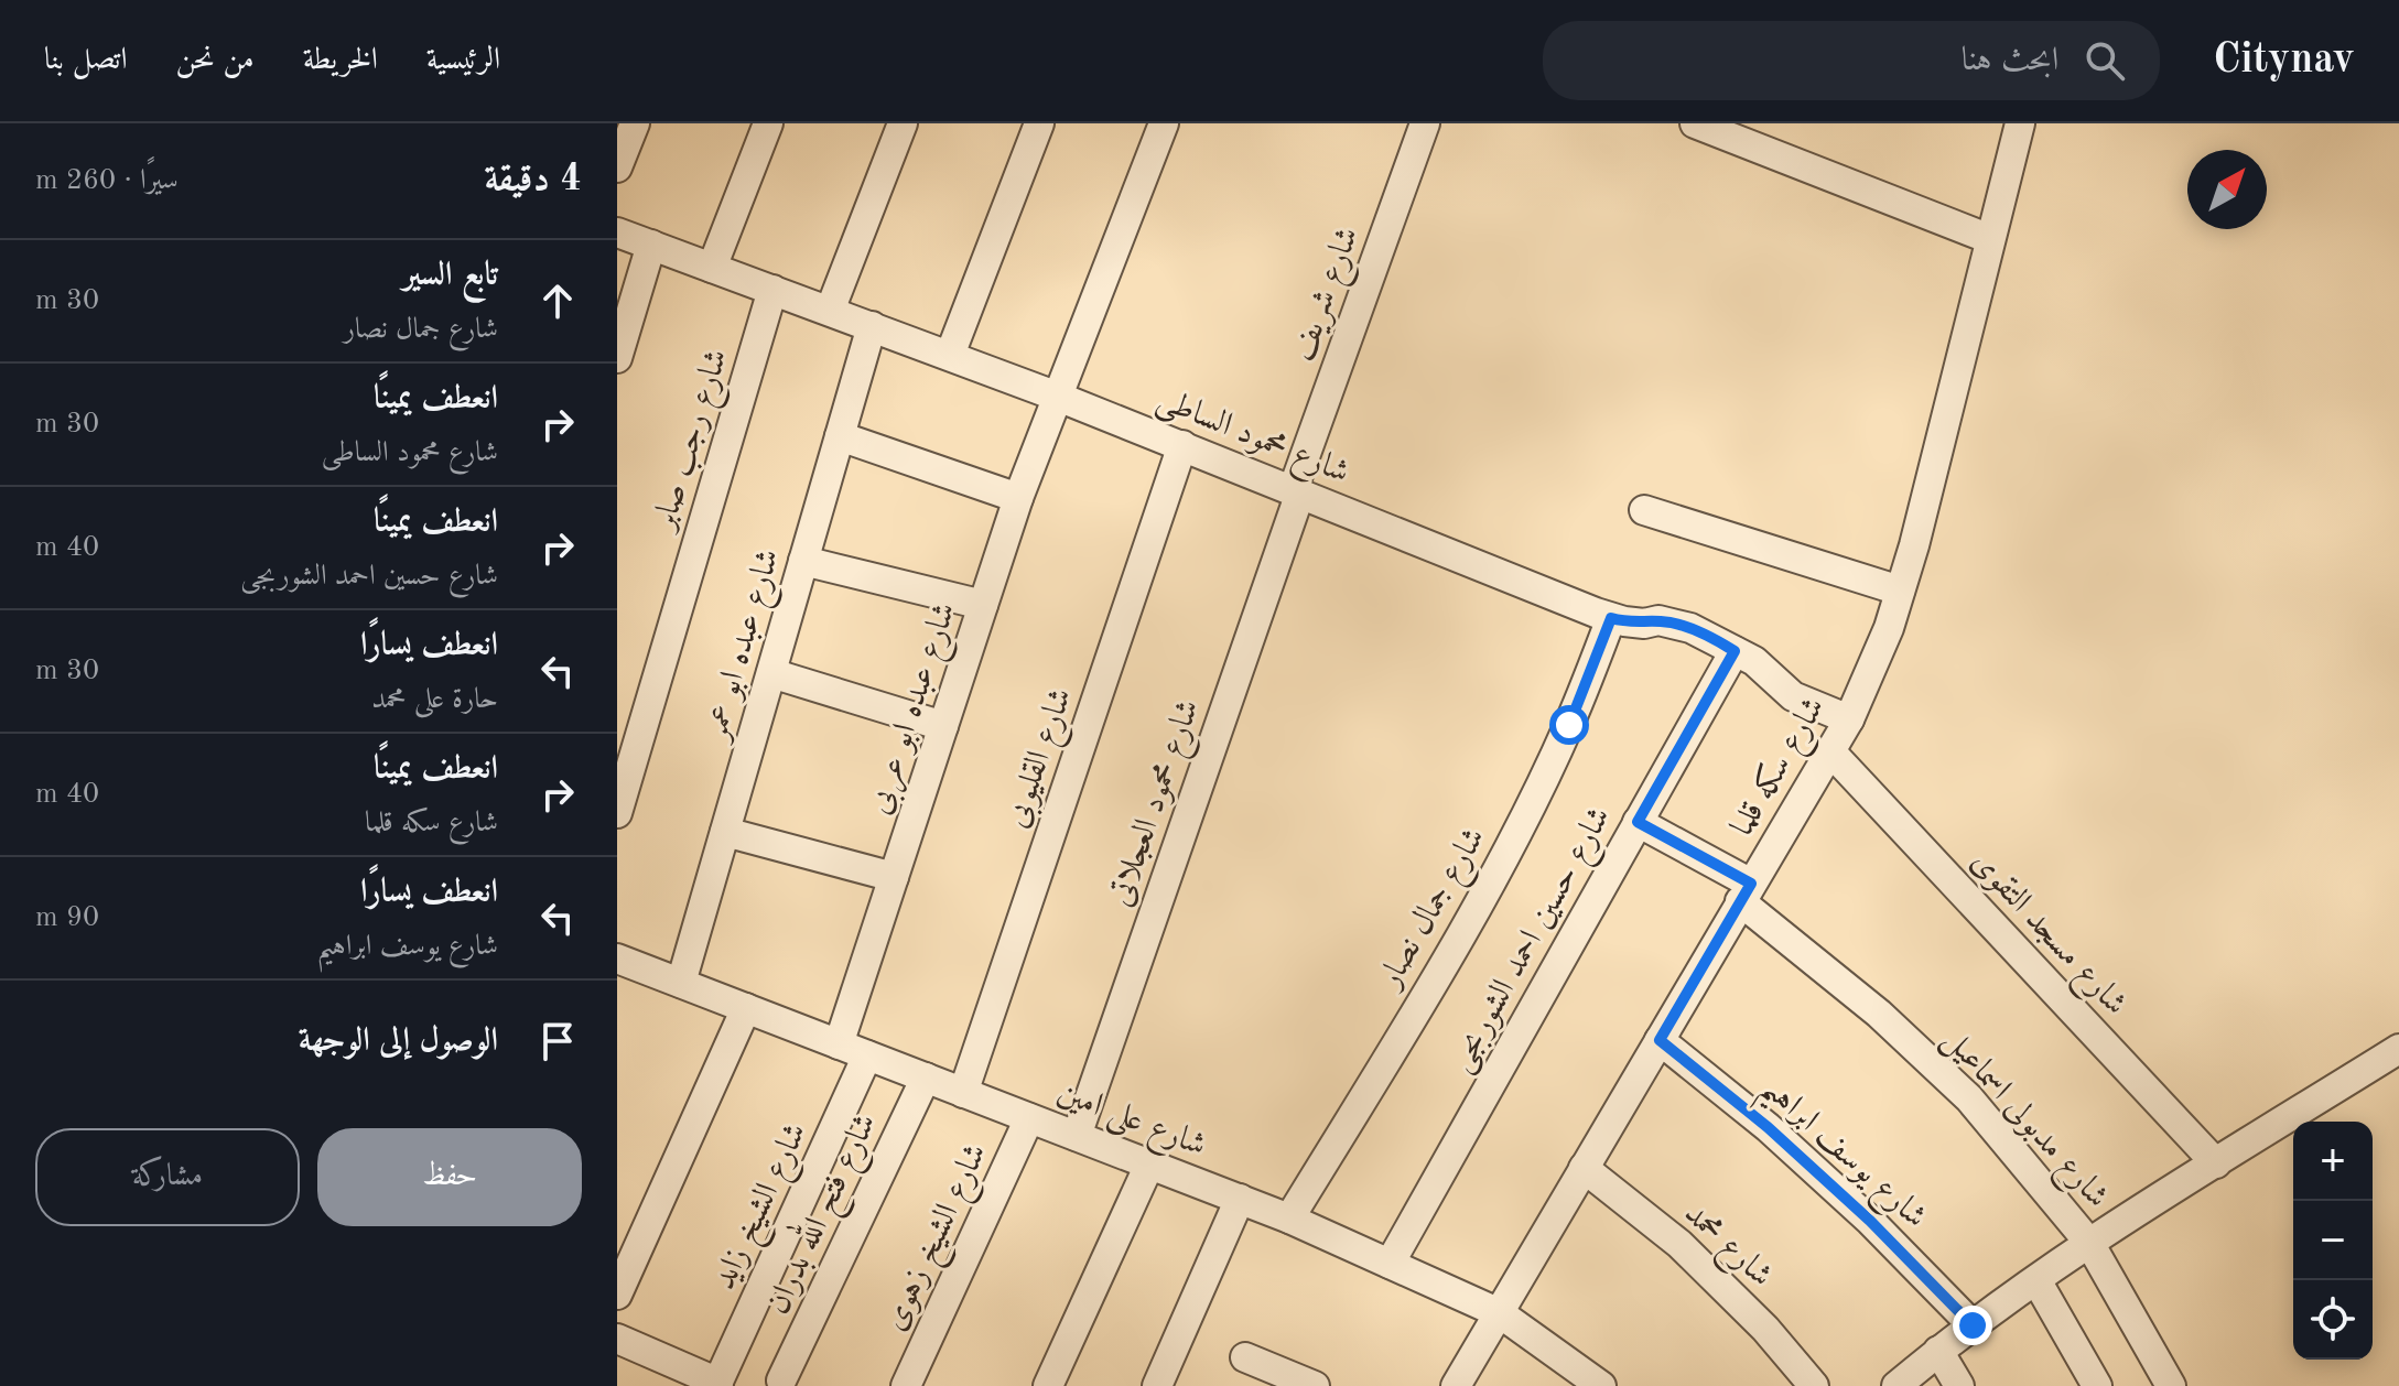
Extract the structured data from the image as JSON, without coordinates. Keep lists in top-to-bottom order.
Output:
{
  "streets": {
    "street": [
      "شارع شريف",
      "شارع محمود الساطى",
      "شارع رجب صابر",
      "شارع عبده ابو عمر",
      "شارع عبده ابو عربى",
      "شارع القليوبى",
      "شارع سكه قلما",
      "شارع محمود العجلاتى",
      "شارع جمال نصار",
      "شارع مسجد التقوى",
      "شارع حسين احمد الشوربجى",
      "شارع مدبولى اسماعيل",
      "شارع على امين",
      "شارع يوسف ابراهيم",
      "شارع الشيخ زايد",
      "شارع فتح الله بدران",
      "شارع الشيخ زهوى",
      "شارع محمد"
    ]
  },
  "crossings": [
    ["شارع شريف", "شارع محمود الساطى"],
    ["شارع شريف", "شارع محمود العجلاتى"],
    ["شارع محمود الساطى", "شارع رجب صابر"],
    ["شارع محمود الساطى", "شارع عبده ابو عمر"],
    ["شارع محمود الساطى", "شارع عبده ابو عربى"],
    ["شارع محمود الساطى", "شارع القليوبى"],
    ["شارع محمود الساطى", "شارع سكه قلما"],
    ["شارع محمود الساطى", "شارع محمود العجلاتى"],
    ["شارع محمود الساطى", "شارع جمال نصار"],
    ["شارع محمود الساطى", "شارع حسين احمد الشوربجى"],
    ["شارع عبده ابو عمر", "شارع على امين"],
    ["شارع عبده ابو عربى", "شارع على امين"],
    ["شارع القليوبى", "شارع على امين"],
    ["شارع سكه قلما", "شارع مسجد التقوى"],
    ["شارع سكه قلما", "شارع مدبولى اسماعيل"],
    ["شارع سكه قلما", "شارع على امين"],
    ["شارع سكه قلما", "شارع يوسف ابراهيم"],
    ["شارع سكه قلما", "شارع محمد"],
    ["شارع محمود العجلاتى", "شارع على امين"],
    ["شارع جمال نصار", "شارع على امين"],
    ["شارع حسين احمد الشوربجى", "شارع مدبولى اسماعيل"],
    ["شارع حسين احمد الشوربجى", "شارع على امين"],
    ["شارع على امين", "شارع الشيخ زايد"],
    ["شارع على امين", "شارع فتح الله بدران"],
    ["شارع على امين", "شارع الشيخ زهوى"]
  ],
  "north": "top right",
  "page": {
    "header": "Citynav",
    "search": "ابحث هنا",
    "nav": [
      "الرئيسية",
      "الخريطة",
      "من نحن",
      "اتصل بنا"
    ],
    "heading": ["4 دقيقة", "سيرًا · 260 m"],
    "list": [
      ["تابع السير", "شارع جمال نصار", "30 m"],
      ["انعطف يمينًا", "شارع محمود الساطى", "30 m"],
      ["انعطف يمينًا", "شارع حسين احمد الشوربجى", "40 m"],
      ["انعطف يسارًا", "حارة على محمد", "30 m"],
      ["انعطف يمينًا", "شارع سكه قلما", "40 m"],
      ["انعطف يسارًا", "شارع يوسف ابراهيم", "90 m"],
      "الوصول إلى الوجهة"
    ],
    "buttons": ["حفظ", "مشاركة"],
    "map_buttons": ["+", "−"]
  }
}
